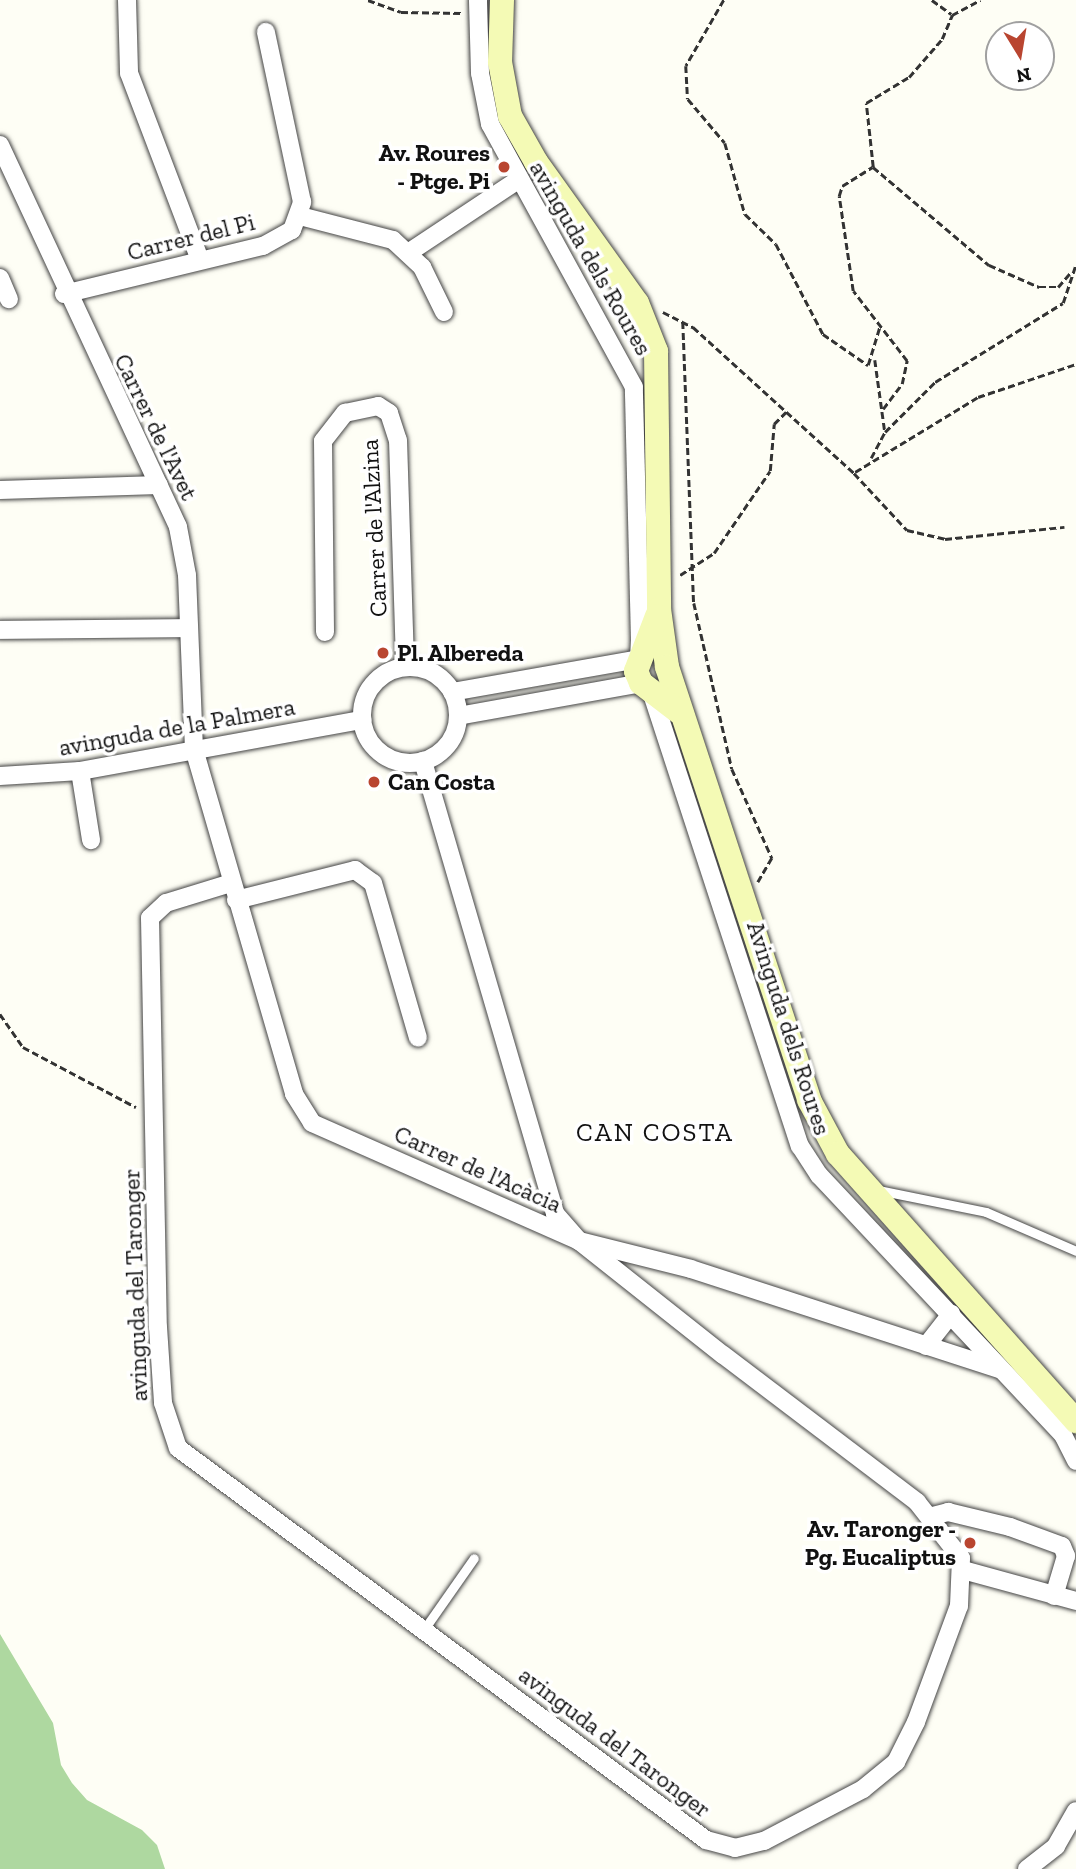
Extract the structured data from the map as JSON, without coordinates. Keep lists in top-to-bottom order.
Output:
{
  "streets": {
    "street": [
      "Carrer del Pi",
      "avinguda dels Roures",
      "Carrer de l'Avet",
      "Carrer de l'Alzina",
      "avinguda de la Palmera",
      "Avinguda dels Roures",
      "Carrer de l'Acàcia",
      "avinguda del Taronger"
    ]
  },
  "crossings": [
    ["Carrer del Pi", "Carrer de l'Avet"],
    ["avinguda dels Roures", "Avinguda dels Roures"],
    ["Carrer de l'Avet", "avinguda de la Palmera"],
    ["Carrer de l'Avet", "Carrer de l'Acàcia"],
    ["Carrer de l'Alzina", "avinguda de la Palmera"],
    ["avinguda de la Palmera", "Carrer de l'Acàcia"],
    ["Avinguda dels Roures", "Carrer de l'Acàcia"],
    ["Carrer de l'Acàcia", "avinguda del Taronger"]
  ],
  "districts": ["CAN COSTA"],
  "places": [
    "Av. Roures - Ptge. Pi",
    "Pl. Albereda",
    "Can Costa",
    "Av. Taronger - Pg. Eucaliptus"
  ],
  "north": "bottom"
}
